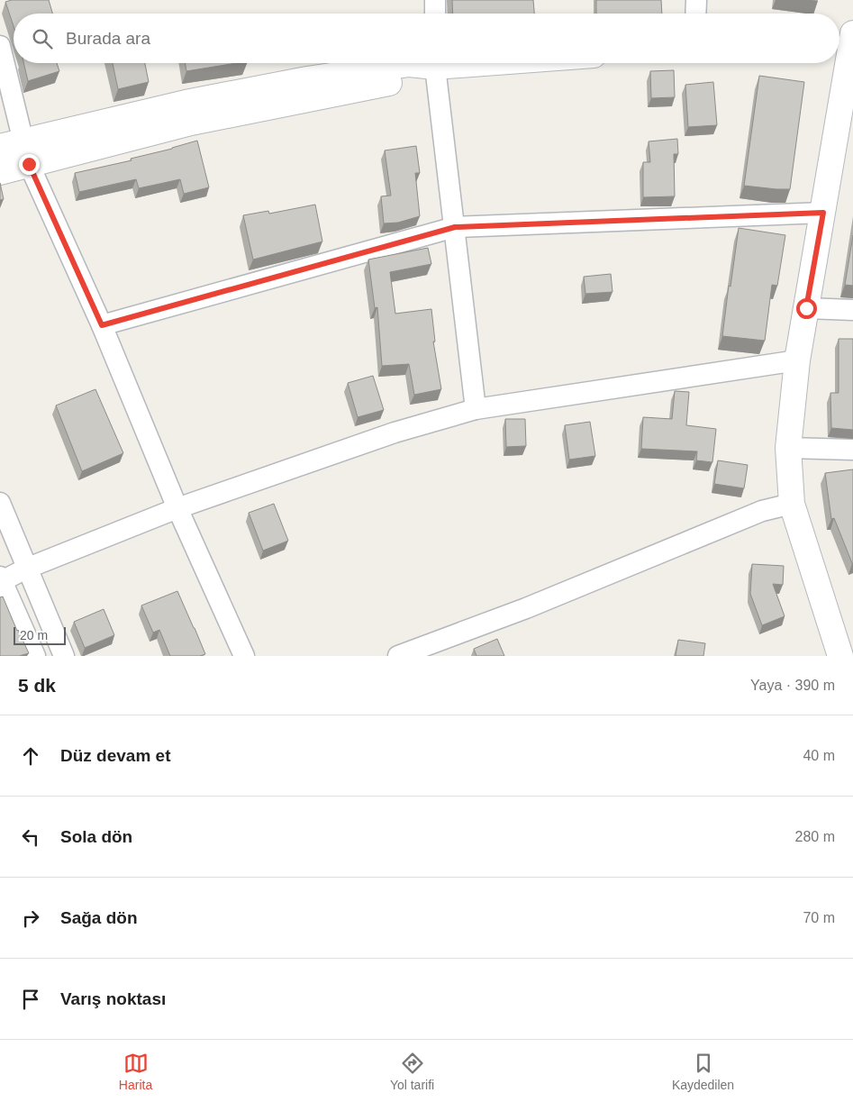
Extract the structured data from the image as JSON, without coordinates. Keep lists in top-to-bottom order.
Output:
{
  "scale_bar": "20 m",
  "page": {
    "search": "Burada ara",
    "scale": "20 m",
    "heading": ["5 dk", "Yaya · 390 m"],
    "list": [
      ["Düz devam et", "40 m"],
      ["Sola dön", "280 m"],
      ["Sağa dön", "70 m"],
      "Varış noktası"
    ],
    "nav": ["Harita", "Yol tarifi", "Kaydedilen"]
  }
}
